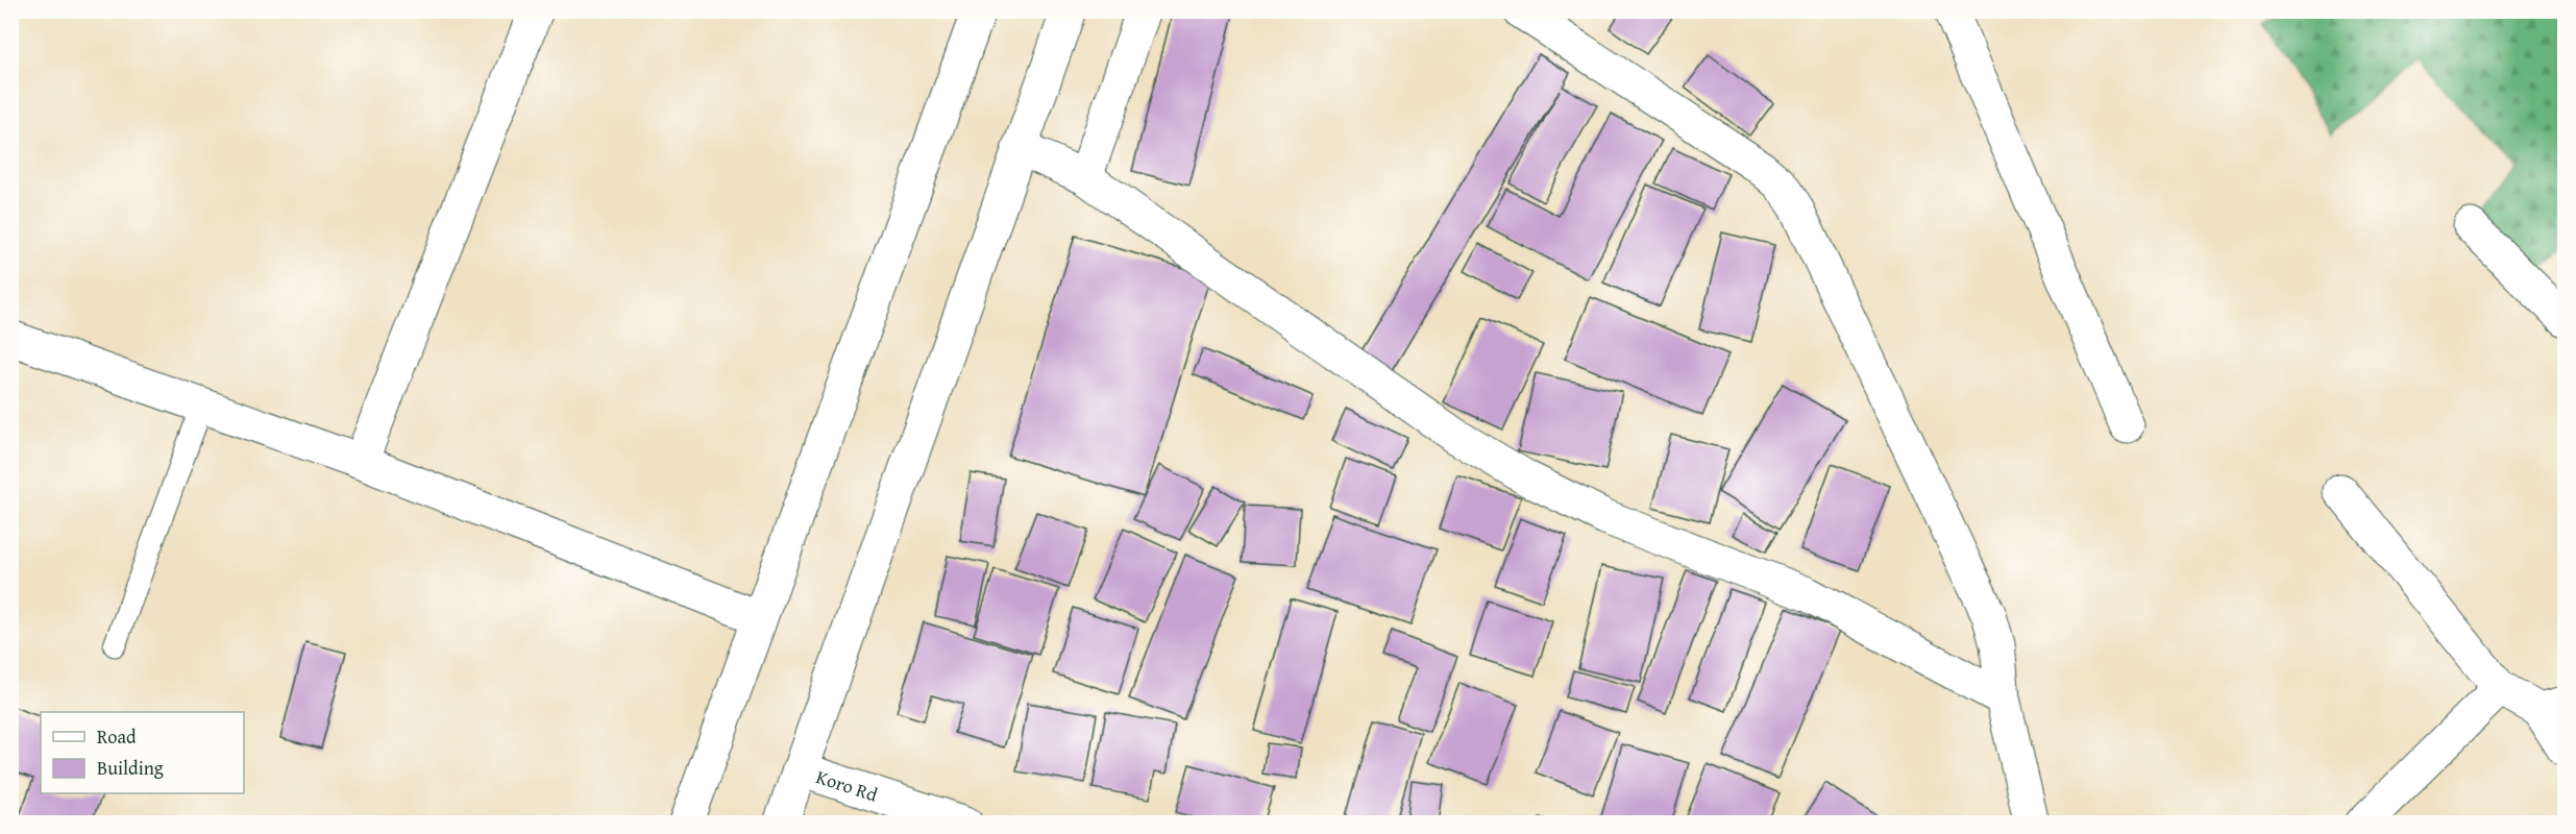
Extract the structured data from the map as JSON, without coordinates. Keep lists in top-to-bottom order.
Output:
{
  "streets": {
    "street": ["Koro Rd"]
  },
  "legend": ["Road", "Building"]
}
